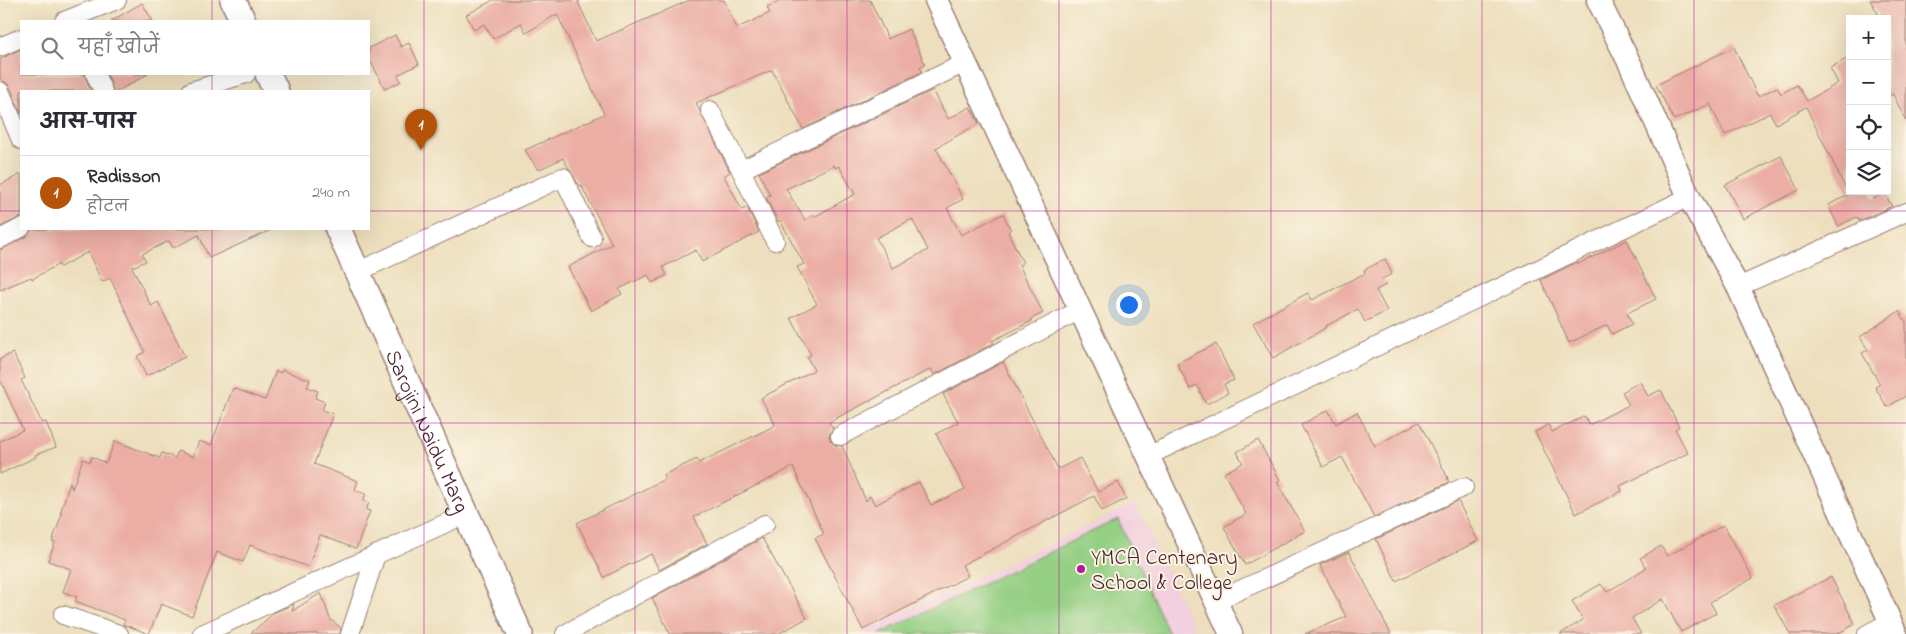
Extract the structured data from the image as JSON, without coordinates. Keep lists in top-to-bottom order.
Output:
{
  "streets": {
    "main road": ["Sarojini Naidu Marg"]
  },
  "places": ["YMCA Centenary School & College"],
  "page": {
    "map_buttons": ["+", "−"],
    "search": "यहाँ खोजें",
    "heading": "आस-पास",
    "pins": "1",
    "list": [
      {
        "mark": "1",
        "name": "Radisson",
        "note": "होटल",
        "value": "240 m"
      }
    ]
  }
}
